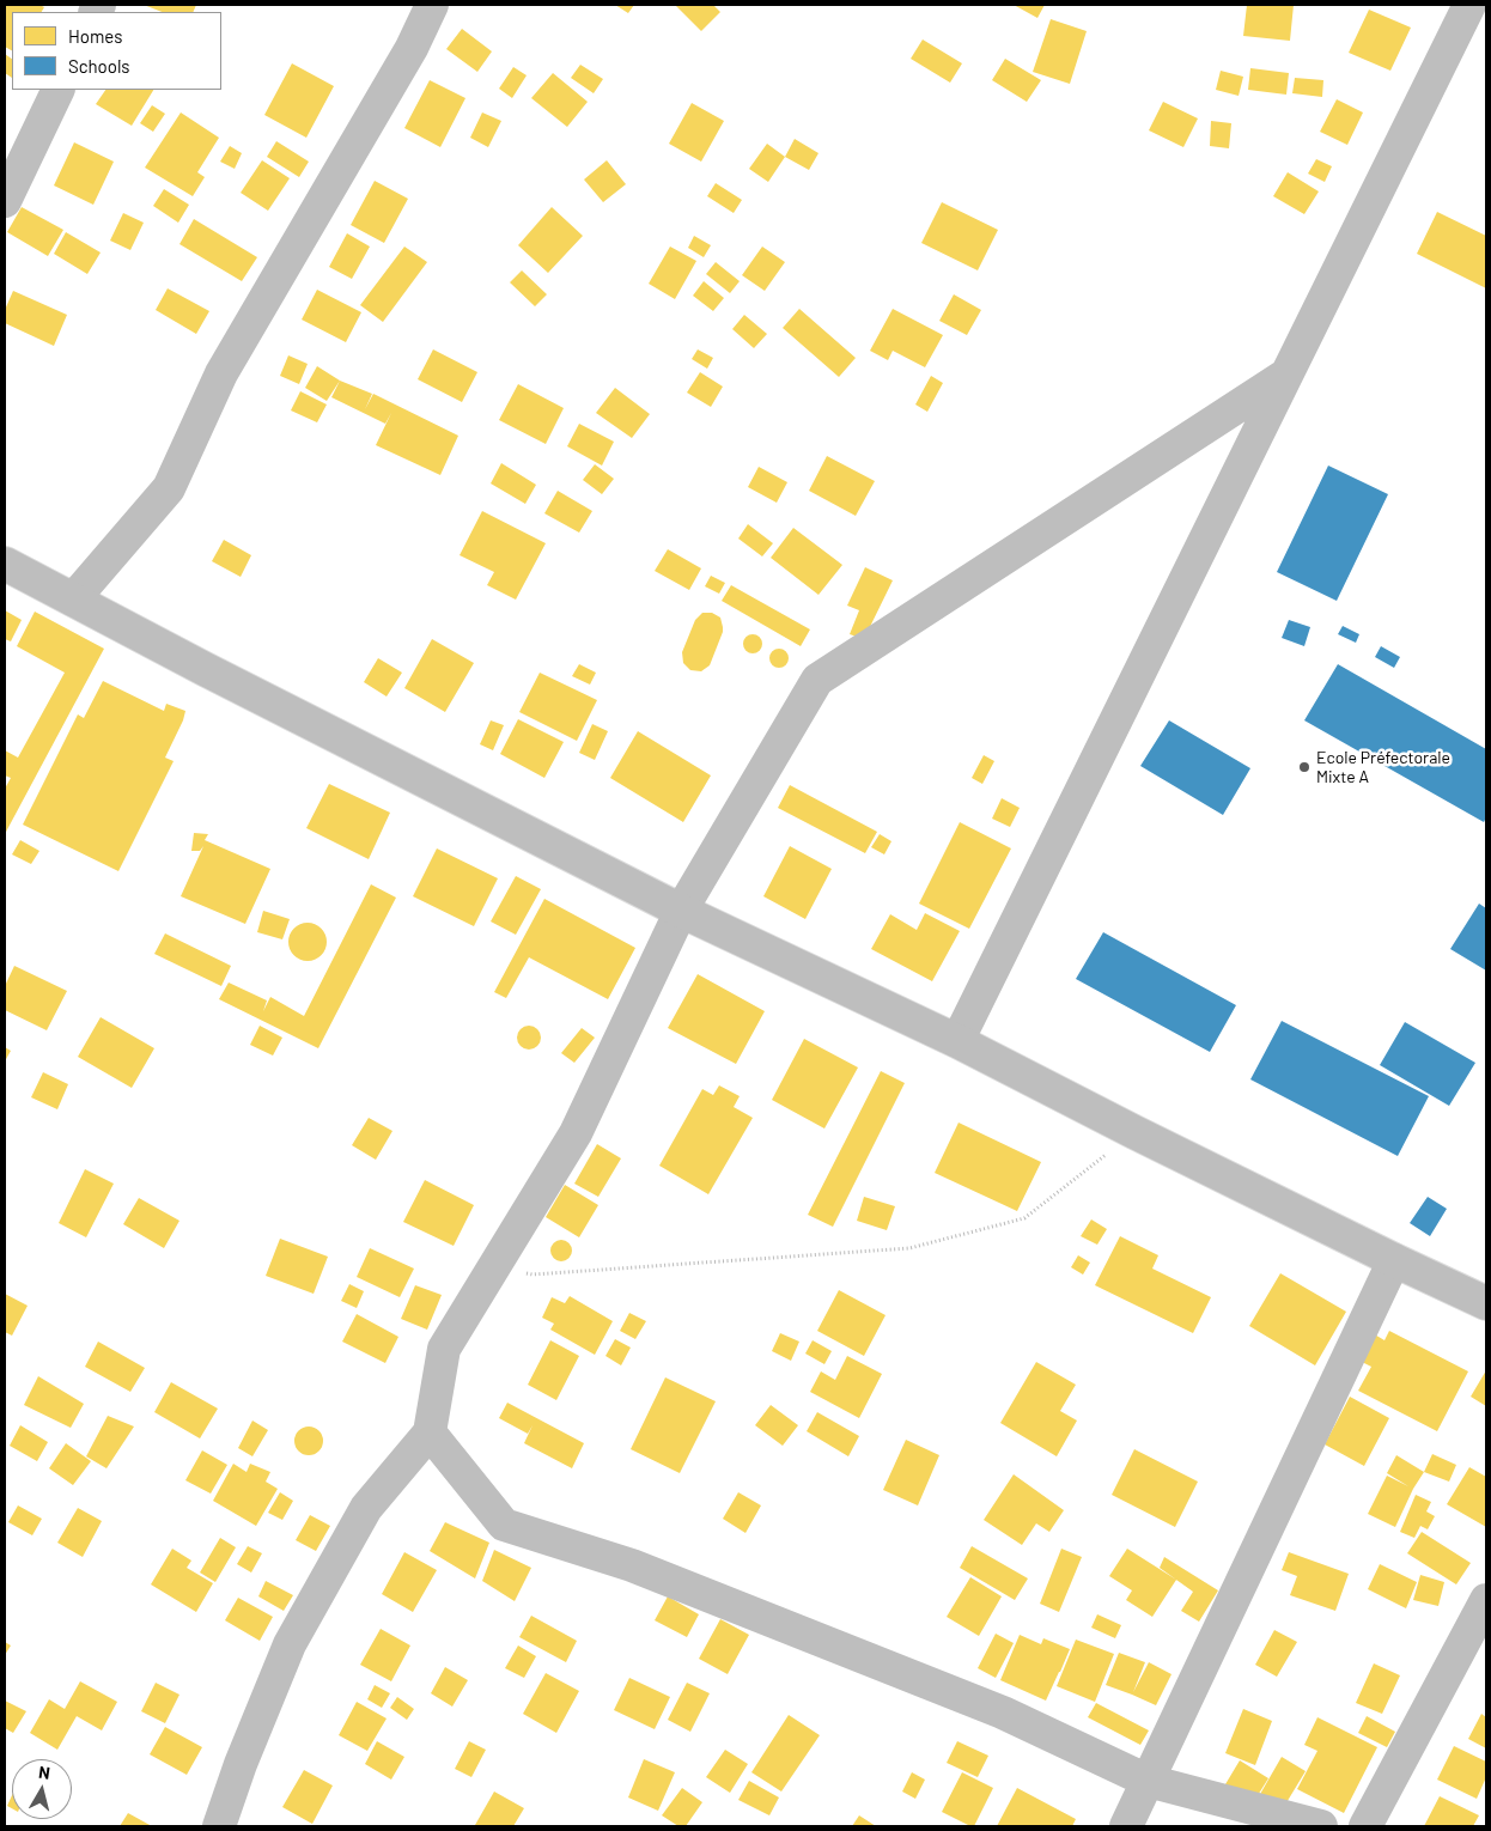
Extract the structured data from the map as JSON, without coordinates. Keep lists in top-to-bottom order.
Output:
{
  "places": ["Ecole Préfectorale Mixte A"],
  "legend": ["Homes", "Schools"],
  "north": "top"
}
